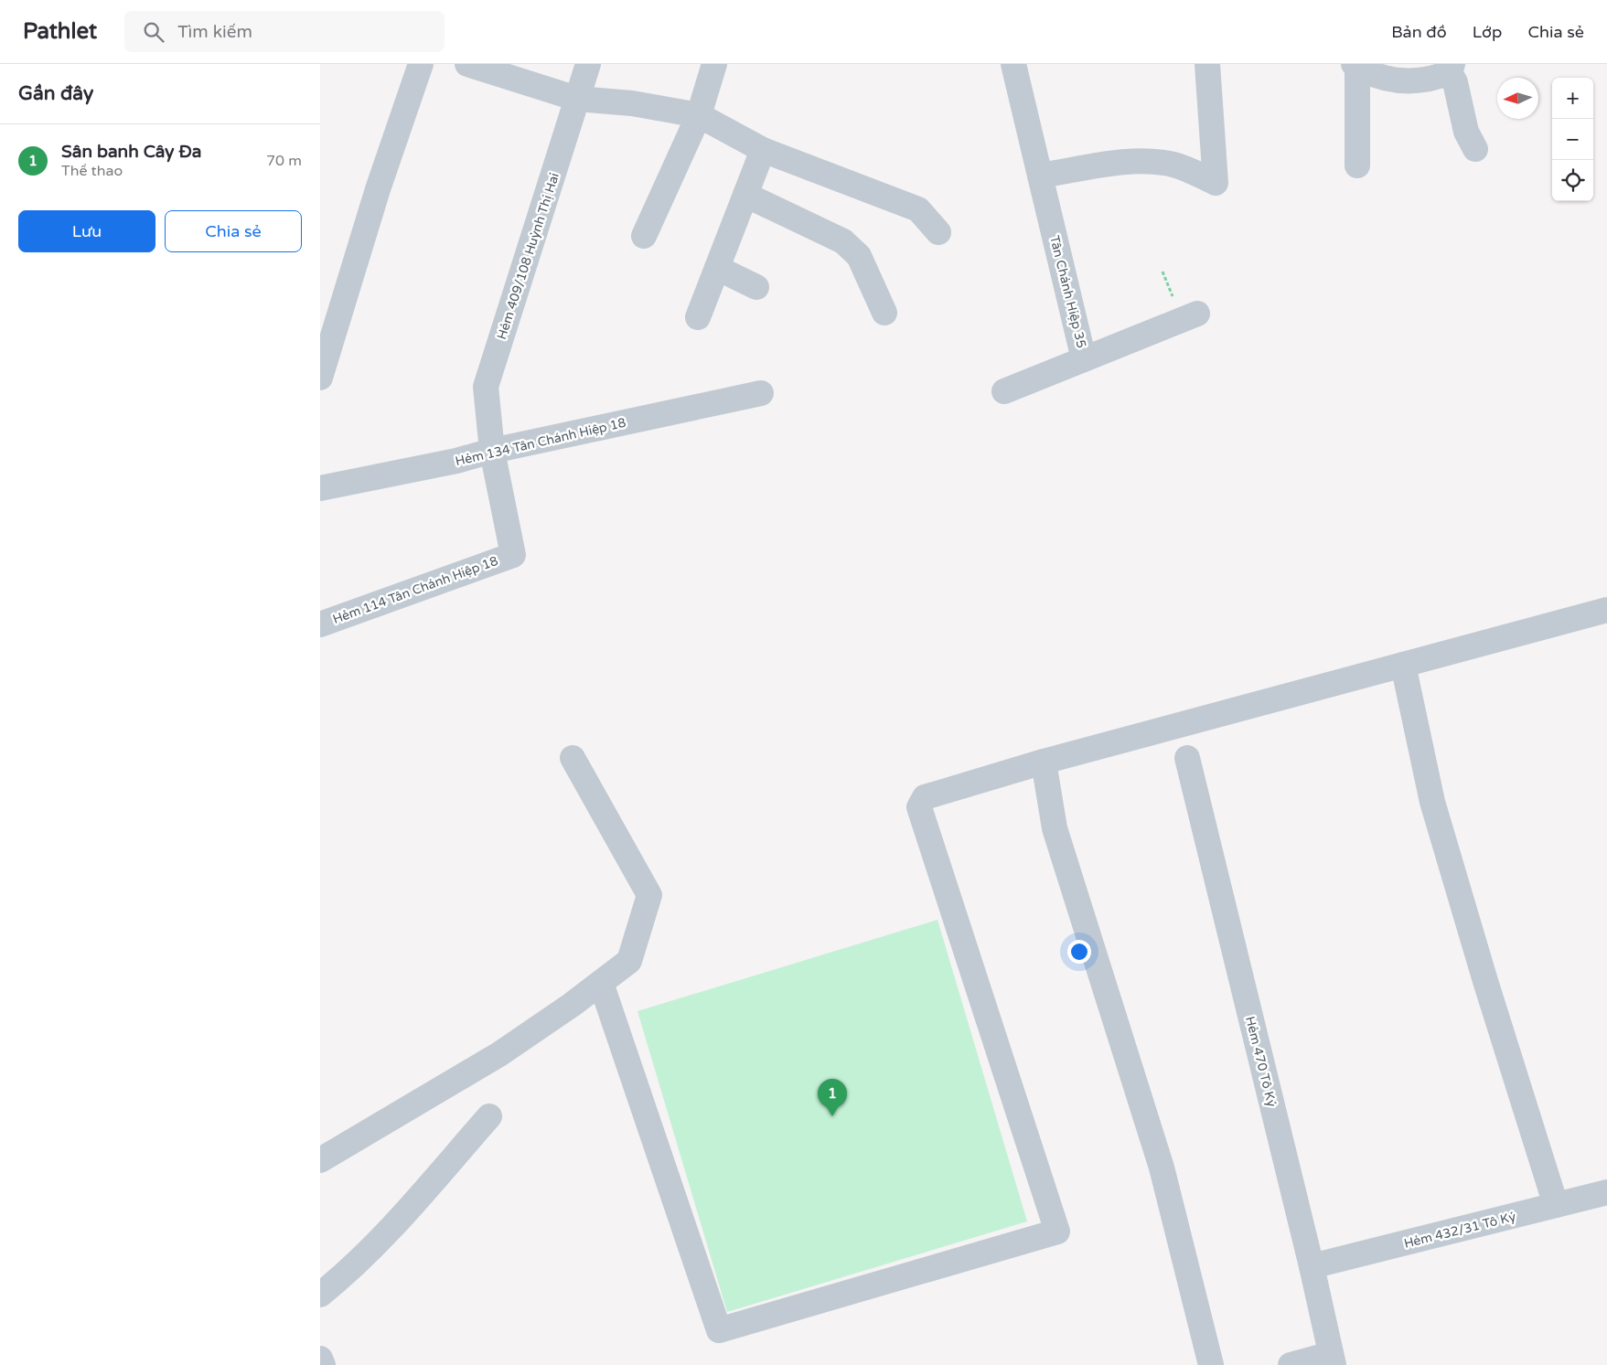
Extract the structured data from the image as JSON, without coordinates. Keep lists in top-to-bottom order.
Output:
{
  "streets": {
    "street": [
      "Hẻm 409/108 Huỳnh Thị Hai",
      "Tân Chánh Hiệp 35",
      "Hẻm 134 Tân Chánh Hiệp 18",
      "Hẻm 114 Tân Chánh Hiệp 18",
      "Hẻm 470 Tô Ký",
      "Hẻm 432/31 Tô Ký"
    ]
  },
  "crossings": [
    ["Hẻm 409/108 Huỳnh Thị Hai", "Hẻm 134 Tân Chánh Hiệp 18"],
    ["Hẻm 409/108 Huỳnh Thị Hai", "Hẻm 114 Tân Chánh Hiệp 18"],
    ["Hẻm 134 Tân Chánh Hiệp 18", "Hẻm 114 Tân Chánh Hiệp 18"],
    ["Hẻm 470 Tô Ký", "Hẻm 432/31 Tô Ký"]
  ],
  "north": "left",
  "page": {
    "header": "Pathlet",
    "search": "Tìm kiếm",
    "nav": ["Bản đồ", "Lớp", "Chia sẻ"],
    "heading": "Gần đây",
    "map_buttons": ["+", "−"],
    "list": [
      {
        "mark": "1",
        "name": "Sân banh Cây Đa",
        "note": "Thể thao",
        "value": "70 m"
      }
    ],
    "buttons": ["Lưu", "Chia sẻ"],
    "pins": "1"
  }
}
